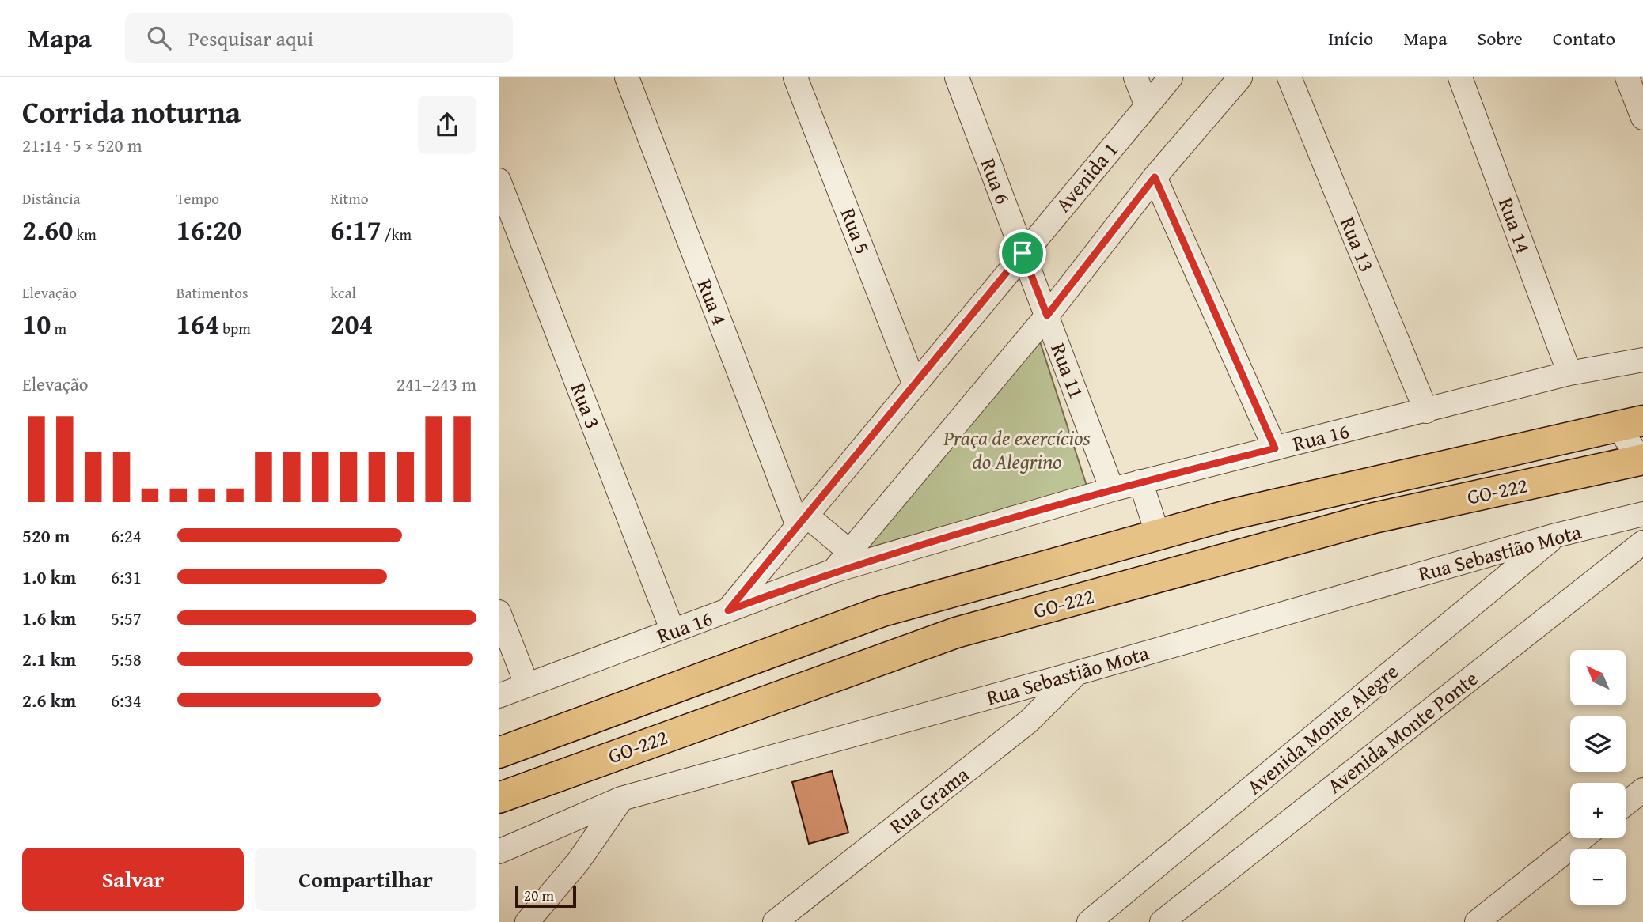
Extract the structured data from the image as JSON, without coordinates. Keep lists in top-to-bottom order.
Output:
{
  "streets": {
    "main road": ["GO-222"],
    "street": [
      "Avenida 1",
      "Rua 6",
      "Rua 14",
      "Rua 5",
      "Rua 13",
      "Rua 4",
      "Rua 11",
      "Rua 3",
      "Rua 16",
      "Rua Sebastião Mota",
      "Avenida Monte Alegre",
      "Avenida Monte Ponte",
      "Rua Grama"
    ]
  },
  "crossings": [
    ["Avenida 1", "Rua 6"],
    ["Avenida 1", "Rua 5"],
    ["Avenida 1", "Rua 4"],
    ["Avenida 1", "Rua 16"],
    ["Rua 6", "Rua 11"],
    ["Rua 14", "Rua 16"],
    ["Rua 13", "Rua 16"],
    ["Rua 11", "Rua 16"],
    ["Rua 3", "Rua 16"],
    ["Rua Sebastião Mota", "Avenida Monte Alegre"],
    ["Rua Sebastião Mota", "Rua Grama"]
  ],
  "parks": ["Praça de exercícios do Alegrino"],
  "scale_bar": "20 m",
  "north": "top left",
  "page": {
    "header": "Mapa",
    "search": "Pesquisar aqui",
    "nav": [
      "Início",
      "Mapa",
      "Sobre",
      "Contato"
    ],
    "heading": ["Corrida noturna", "21:14 · 5 × 520 m"],
    "stats": [
      ["Distância", "2.60 km"],
      ["Tempo", "16:20"],
      ["Ritmo", "6:17 /km"],
      ["Elevação", "10 m"],
      ["Batimentos", "164 bpm"],
      ["kcal", "204"]
    ],
    "chart": ["Elevação", "241–243 m"],
    "list": [
      {
        "name": "520 m",
        "note": "6:24"
      },
      {
        "name": "1.0 km",
        "note": "6:31"
      },
      {
        "name": "1.6 km",
        "note": "5:57"
      },
      {
        "name": "2.1 km",
        "note": "5:58"
      },
      {
        "name": "2.6 km",
        "note": "6:34"
      }
    ],
    "map_buttons": ["+", "−"],
    "buttons": ["Salvar", "Compartilhar"],
    "scale": "20 m"
  }
}
